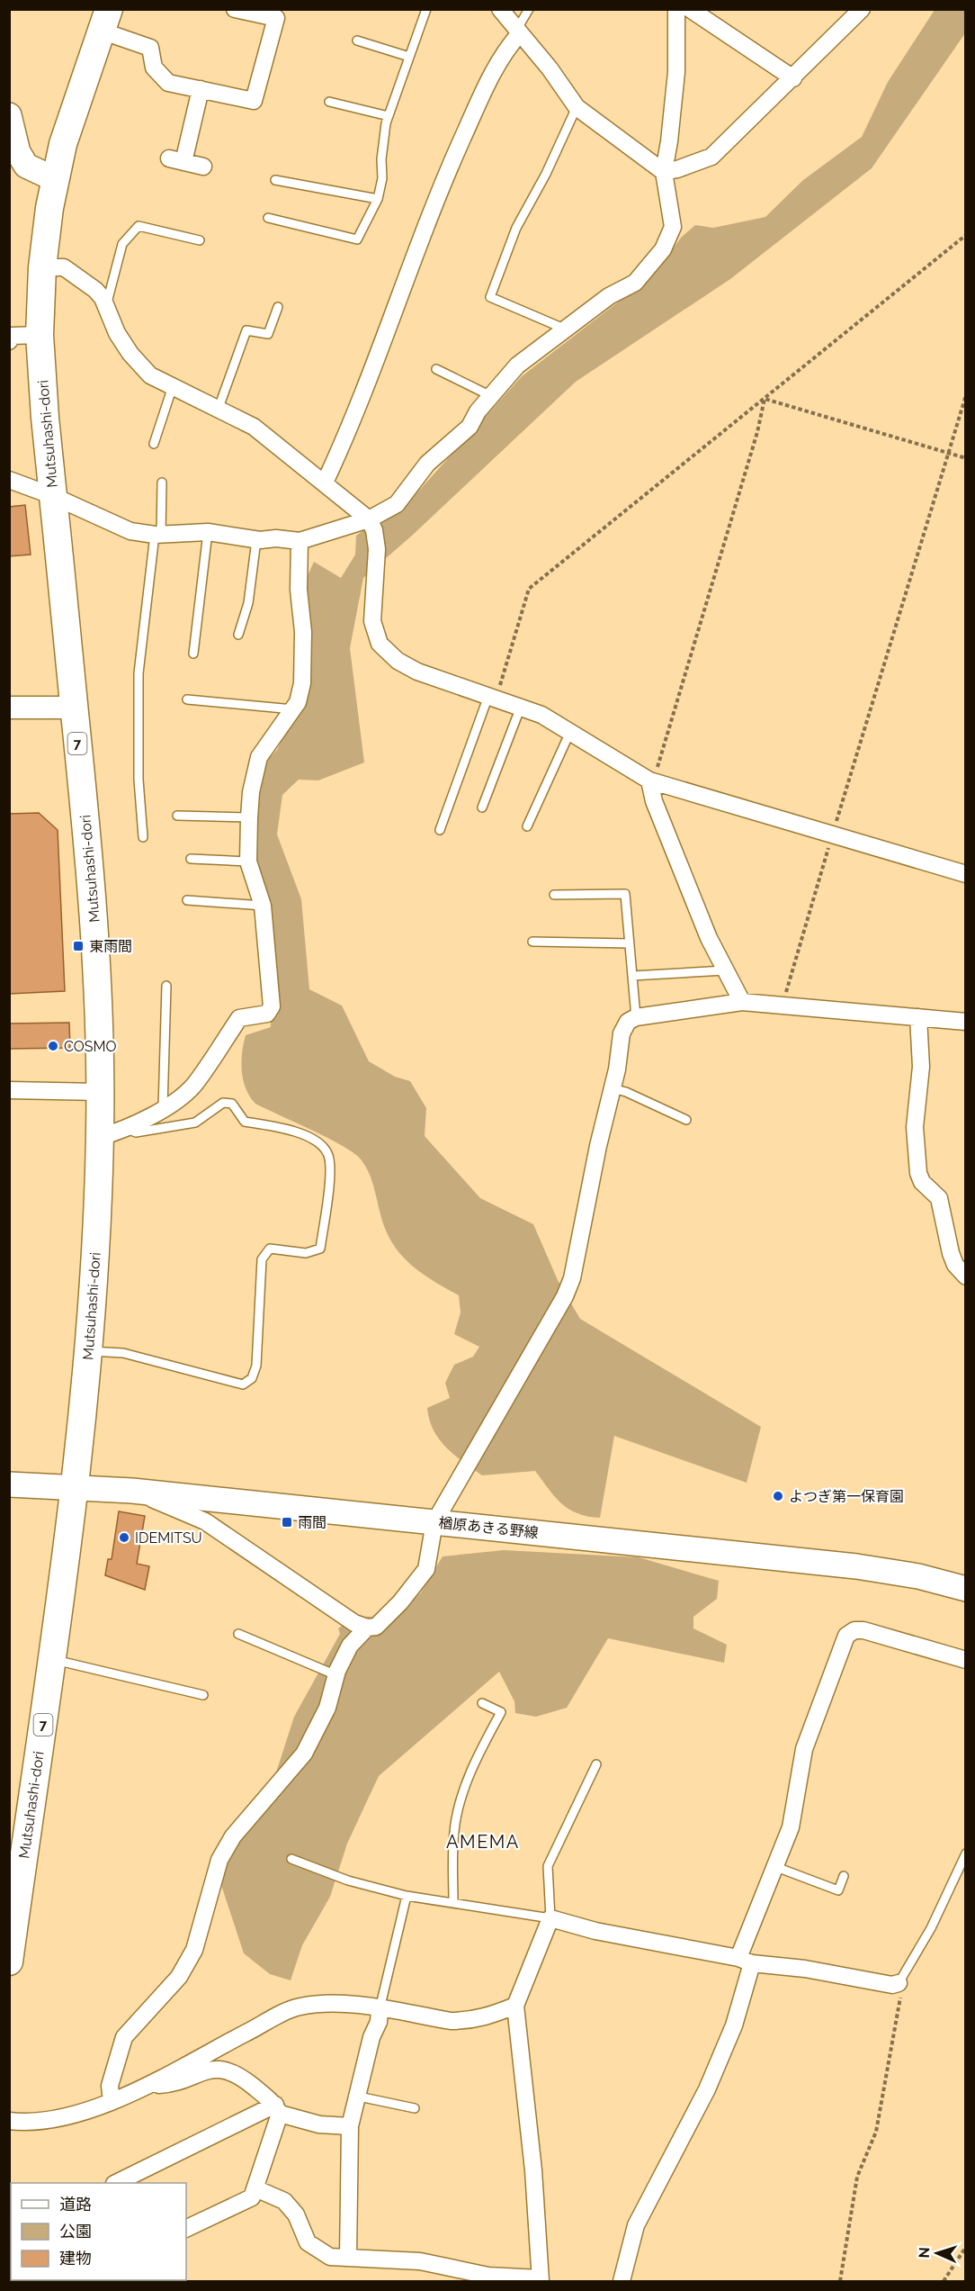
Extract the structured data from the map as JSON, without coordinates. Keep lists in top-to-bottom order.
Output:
{
  "streets": {
    "main road": ["Mutsuhashi-dori", "7", "楢原あきる野線"]
  },
  "crossings": [
    ["Mutsuhashi-dori", "楢原あきる野線"]
  ],
  "districts": ["AMEMA"],
  "places": {
    "transit": ["東雨間", "雨間"],
    "other": ["COSMO", "よつぎ第一保育園", "IDEMITSU"]
  },
  "legend": ["道路", "公園", "建物"],
  "north": "left"
}
